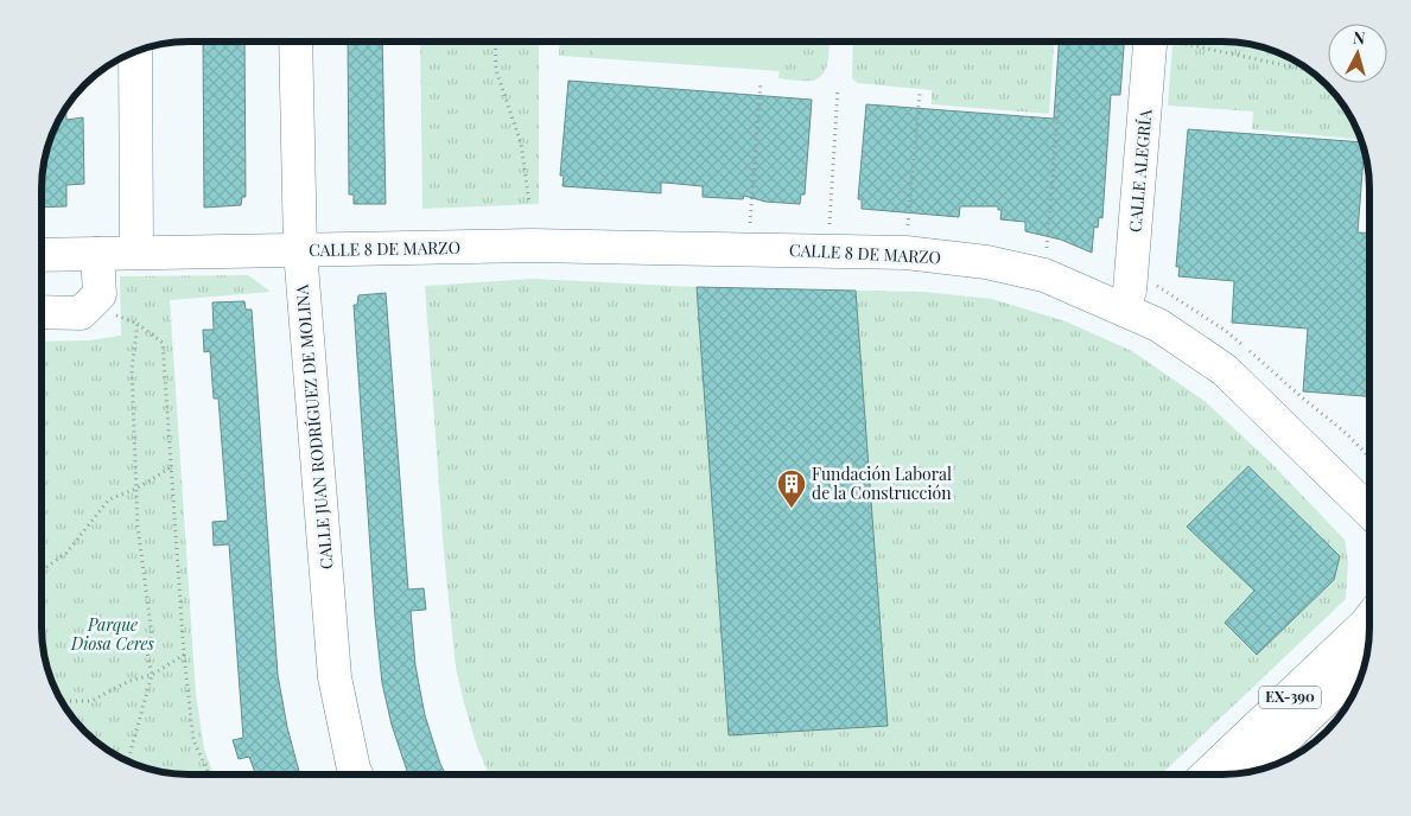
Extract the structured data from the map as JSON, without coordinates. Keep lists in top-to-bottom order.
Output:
{
  "streets": {
    "street": [
      "CALLE ALEGRÍA",
      "CALLE 8 DE MARZO",
      "CALLE JUAN RODRÍGUEZ DE MOLINA",
      "EX-390"
    ]
  },
  "crossings": [
    ["CALLE ALEGRÍA", "CALLE 8 DE MARZO"],
    ["CALLE 8 DE MARZO", "CALLE JUAN RODRÍGUEZ DE MOLINA"]
  ],
  "parks": ["Parque Diosa Ceres"],
  "places": {
    "building": ["Fundación Laboral de la Construcción"]
  },
  "north": "top"
}
